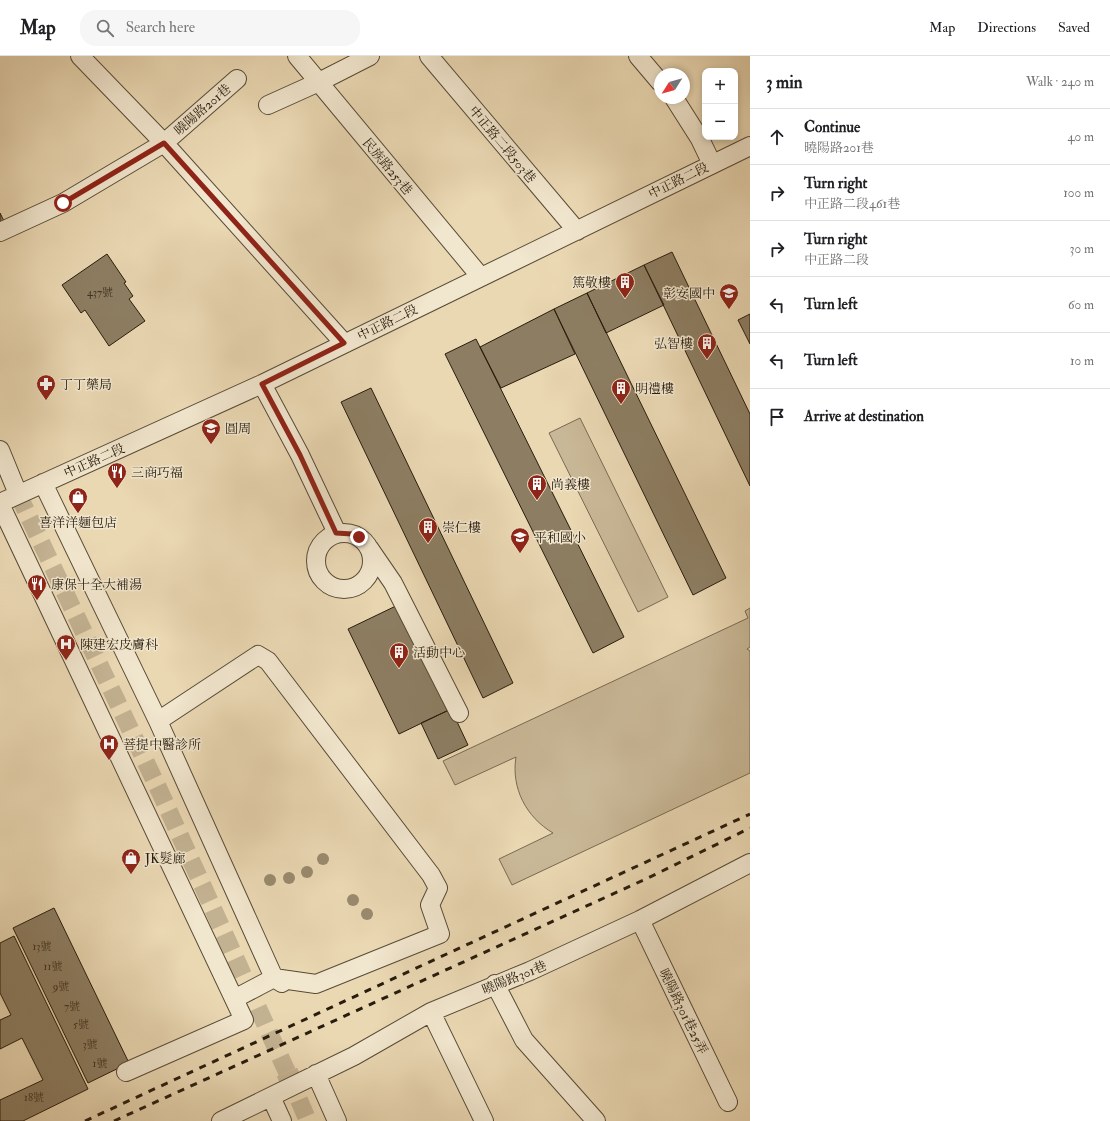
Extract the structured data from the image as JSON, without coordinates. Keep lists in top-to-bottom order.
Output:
{
  "streets": {
    "street": [
      "曉陽路201巷",
      "中正路二段503巷",
      "民族路253巷",
      "中正路二段",
      "曉陽路301巷",
      "曉陽路301巷25弄"
    ]
  },
  "crossings": [
    ["中正路二段503巷", "中正路二段"],
    ["民族路253巷", "中正路二段"],
    ["曉陽路301巷", "曉陽路301巷25弄"]
  ],
  "places": {
    "building": [
      "篤敬樓",
      "弘智樓",
      "明禮樓",
      "尚義樓",
      "崇仁樓",
      "活動中心"
    ],
    "school or university": ["彰安國中", "圓周", "平和國小"],
    "pharmacy": ["丁丁藥局"],
    "restaurant": ["三商巧福", "康保十全大補湯"],
    "shop": ["喜洋洋麵包店", "JK髮廊"],
    "hospital": ["陳建宏皮膚科", "菩提中醫診所"]
  },
  "house_numbers": [
    "437號",
    "13號",
    "11號",
    "9號",
    "7號",
    "5號",
    "3號",
    "1號",
    "18號"
  ],
  "north": "bottom left",
  "page": {
    "header": "Map",
    "search": "Search here",
    "nav": ["Map", "Directions", "Saved"],
    "heading": ["3 min", "Walk · 240 m"],
    "map_buttons": ["+", "−"],
    "list": [
      ["Continue", "曉陽路201巷", "40 m"],
      ["Turn right", "中正路二段461巷", "100 m"],
      ["Turn right", "中正路二段", "30 m"],
      ["Turn left", "60 m"],
      ["Turn left", "10 m"],
      "Arrive at destination"
    ]
  }
}
